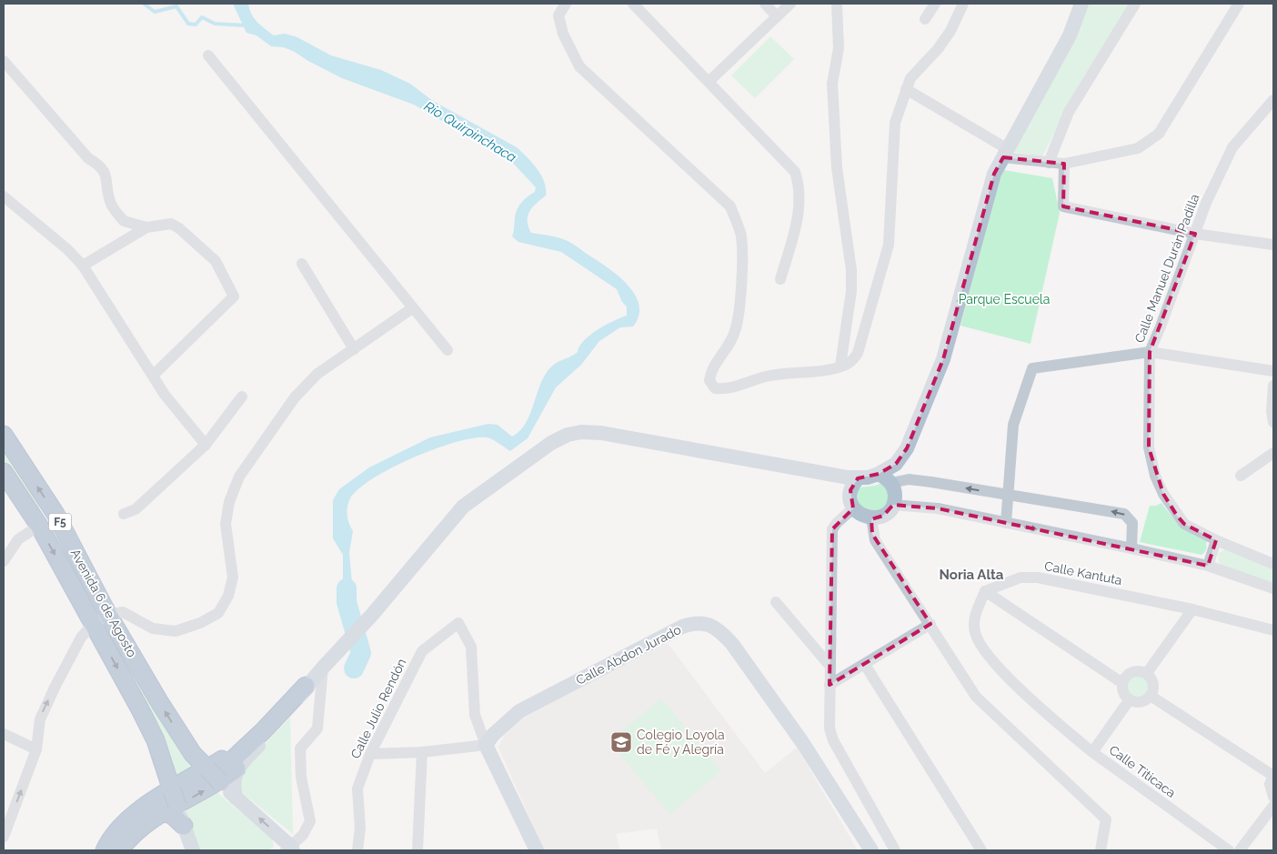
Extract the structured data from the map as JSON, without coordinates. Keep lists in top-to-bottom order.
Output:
{
  "streets": {
    "highway": ["F5", "Avenida 6 de Agosto"],
    "main road": ["Calle Abdon Jurado"],
    "street": [
      "Calle Manuel Durán Padilla",
      "Calle Kantuta",
      "Calle Julio Rendón",
      "Calle Titicaca"
    ]
  },
  "crossings": [
    ["Calle Abdon Jurado", "Calle Julio Rendón"]
  ],
  "districts": ["Noria Alta"],
  "water": ["Río Quirpinchaca"],
  "parks": ["Parque Escuela"],
  "places": {
    "school or university": ["Colegio Loyola de Fé y Alegría"]
  }
}
